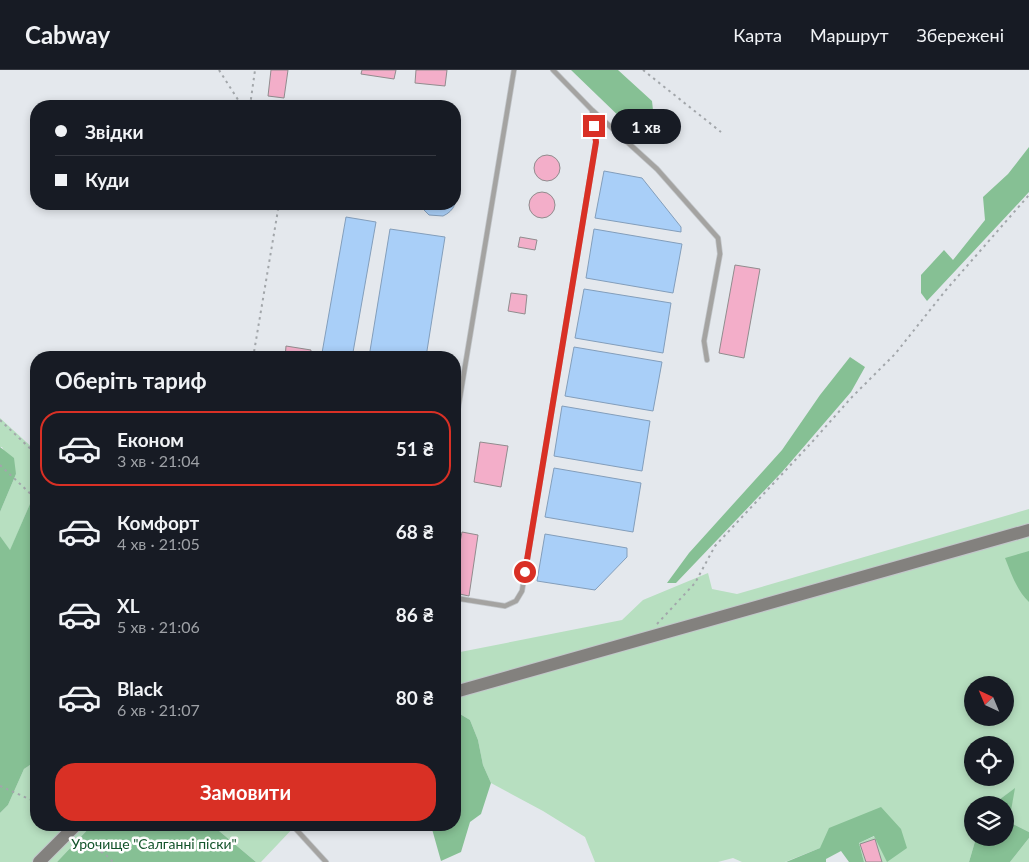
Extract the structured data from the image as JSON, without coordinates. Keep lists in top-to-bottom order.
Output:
{
  "parks": ["Урочище \"Салганні піски\""],
  "north": "top left",
  "page": {
    "header": "Cabway",
    "nav": ["Карта", "Маршрут", "Збережені"],
    "banner": ["Звідки", "Куди"],
    "bubble": "1 хв",
    "heading": "Оберіть тариф",
    "list": [
      {
        "name": "Економ",
        "note": "3 хв · 21:04",
        "value": "51 ₴"
      },
      {
        "name": "Комфорт",
        "note": "4 хв · 21:05",
        "value": "68 ₴"
      },
      {
        "name": "XL",
        "note": "5 хв · 21:06",
        "value": "86 ₴"
      },
      {
        "name": "Black",
        "note": "6 хв · 21:07",
        "value": "80 ₴"
      }
    ],
    "buttons": "Замовити"
  }
}
